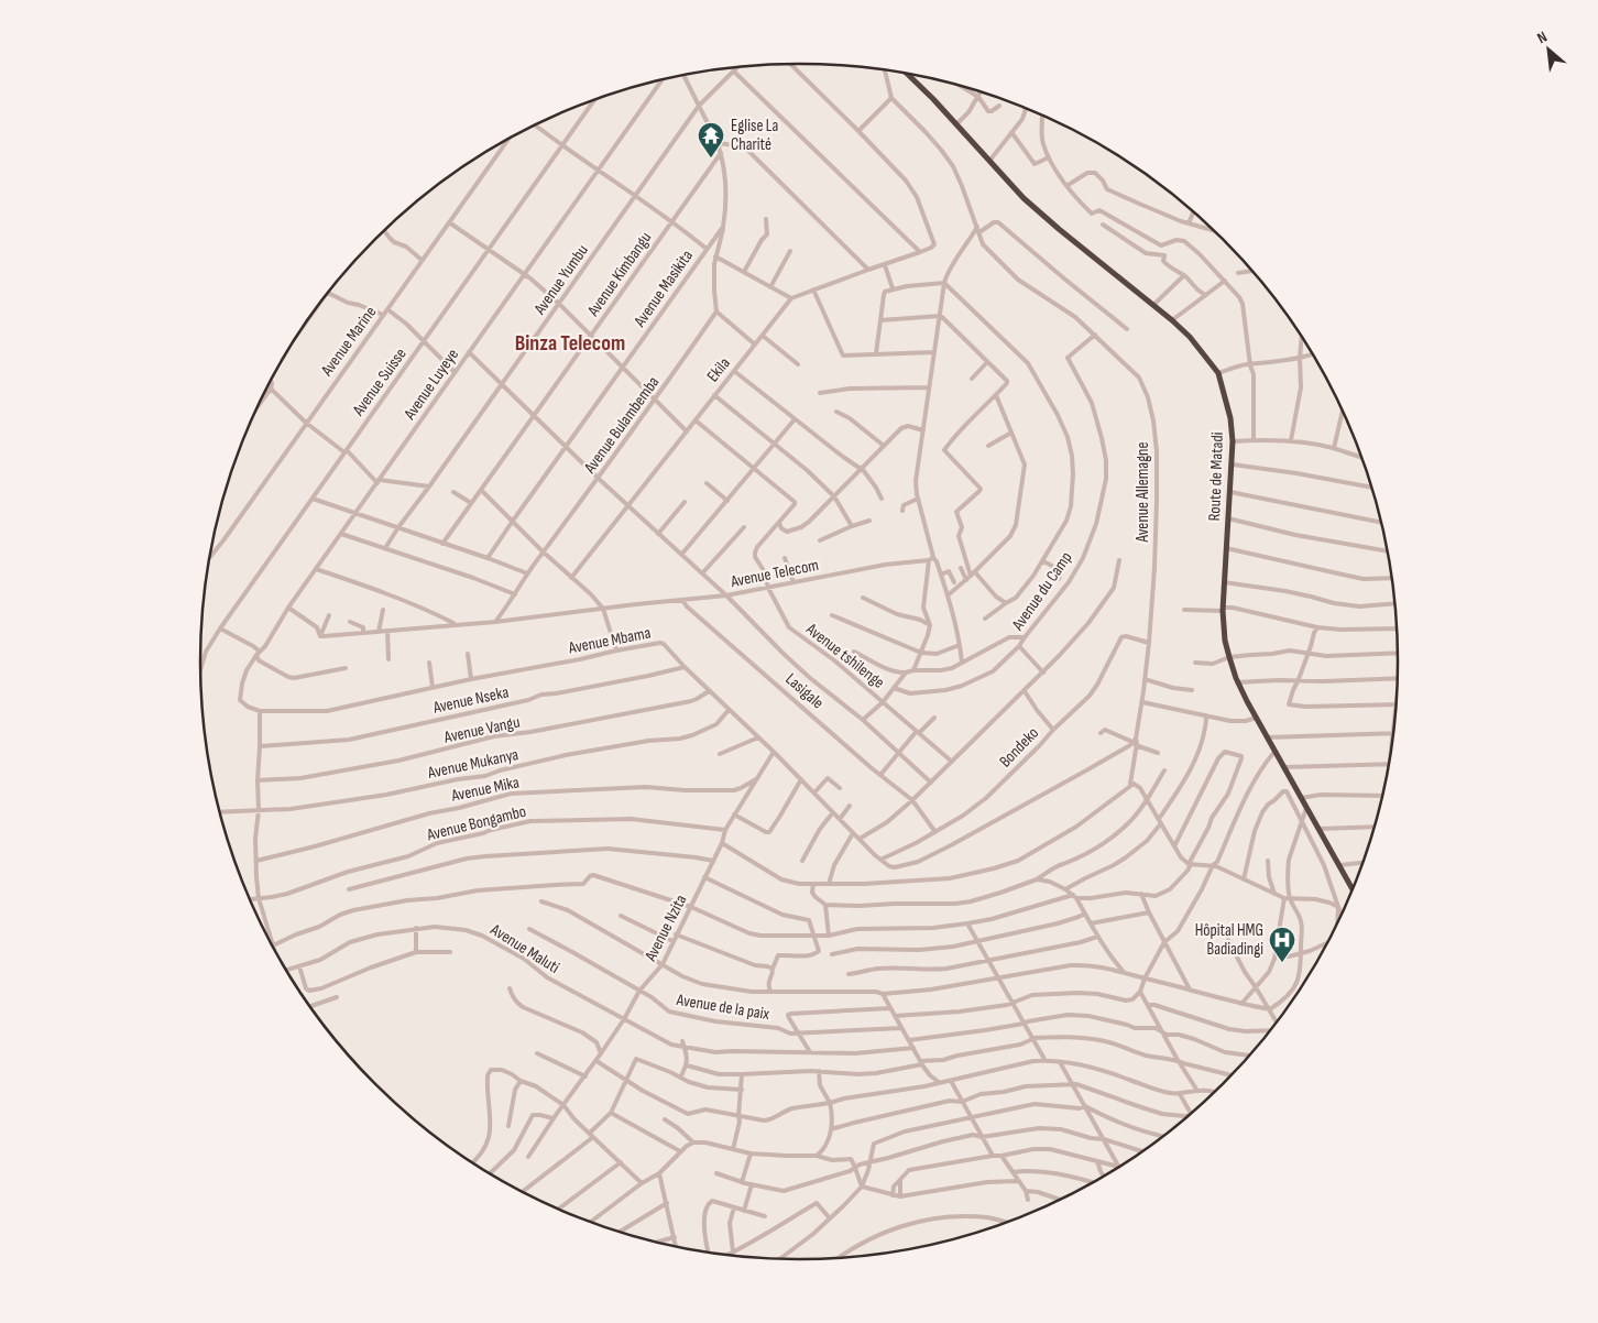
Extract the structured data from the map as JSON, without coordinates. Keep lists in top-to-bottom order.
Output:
{
  "streets": {
    "highway": ["Route de Matadi"],
    "street": [
      "Avenue Kimbangu",
      "Avenue Yumbu",
      "Avenue Masikita",
      "Avenue Marine",
      "Ekila",
      "Avenue Suisse",
      "Avenue Luyeye",
      "Avenue Bulambemba",
      "Avenue Allemagne",
      "Avenue Telecom",
      "Avenue du Camp",
      "Avenue Mbama",
      "Avenue tshilenge",
      "Lasigale",
      "Avenue Nseka",
      "Avenue Vangu",
      "Bondeko",
      "Avenue Mukanya",
      "Avenue Mika",
      "Avenue Bongambo",
      "Avenue Nzita",
      "Avenue Maluti",
      "Avenue de la paix"
    ]
  },
  "crossings": [
    ["Avenue Luyeye", "Avenue Mbama"],
    ["Avenue Bulambemba", "Avenue Telecom"],
    ["Avenue Allemagne", "Avenue du Camp"],
    ["Avenue Allemagne", "Bondeko"],
    ["Avenue Telecom", "Avenue tshilenge"],
    ["Avenue Telecom", "Lasigale"],
    ["Avenue Mbama", "Avenue Nseka"],
    ["Avenue Mbama", "Avenue Vangu"],
    ["Avenue Mbama", "Bondeko"],
    ["Avenue Mbama", "Avenue Mukanya"],
    ["Avenue Mbama", "Avenue Nzita"],
    ["Lasigale", "Bondeko"],
    ["Avenue Mika", "Avenue Nzita"],
    ["Avenue Bongambo", "Avenue Nzita"],
    ["Avenue Nzita", "Avenue Maluti"],
    ["Avenue Nzita", "Avenue de la paix"]
  ],
  "districts": ["Binza Telecom"],
  "places": {
    "temple": ["Eglise La Charité"],
    "hospital": ["Hôpital HMG Badiadingi"]
  },
  "north": "top left"
}
